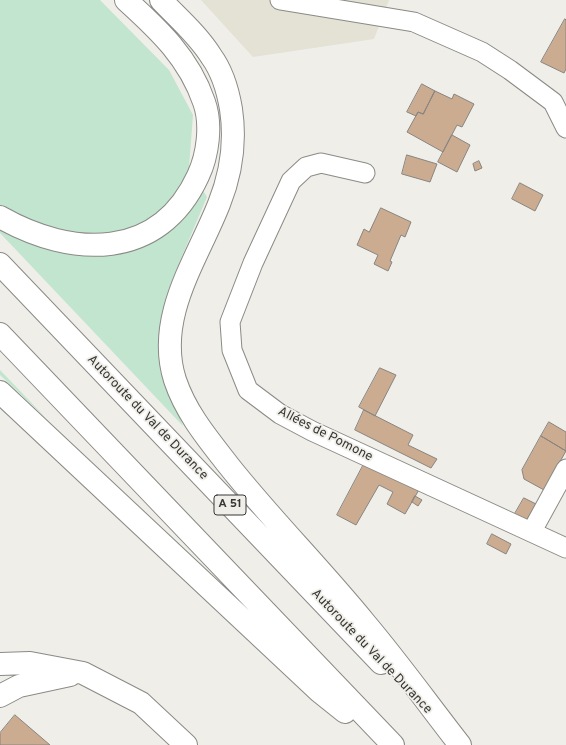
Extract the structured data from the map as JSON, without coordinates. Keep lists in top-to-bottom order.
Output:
{
  "streets": {
    "main road": ["Autoroute du Val de Durance", "A 51"],
    "street": ["Allées de Pomone"]
  }
}
